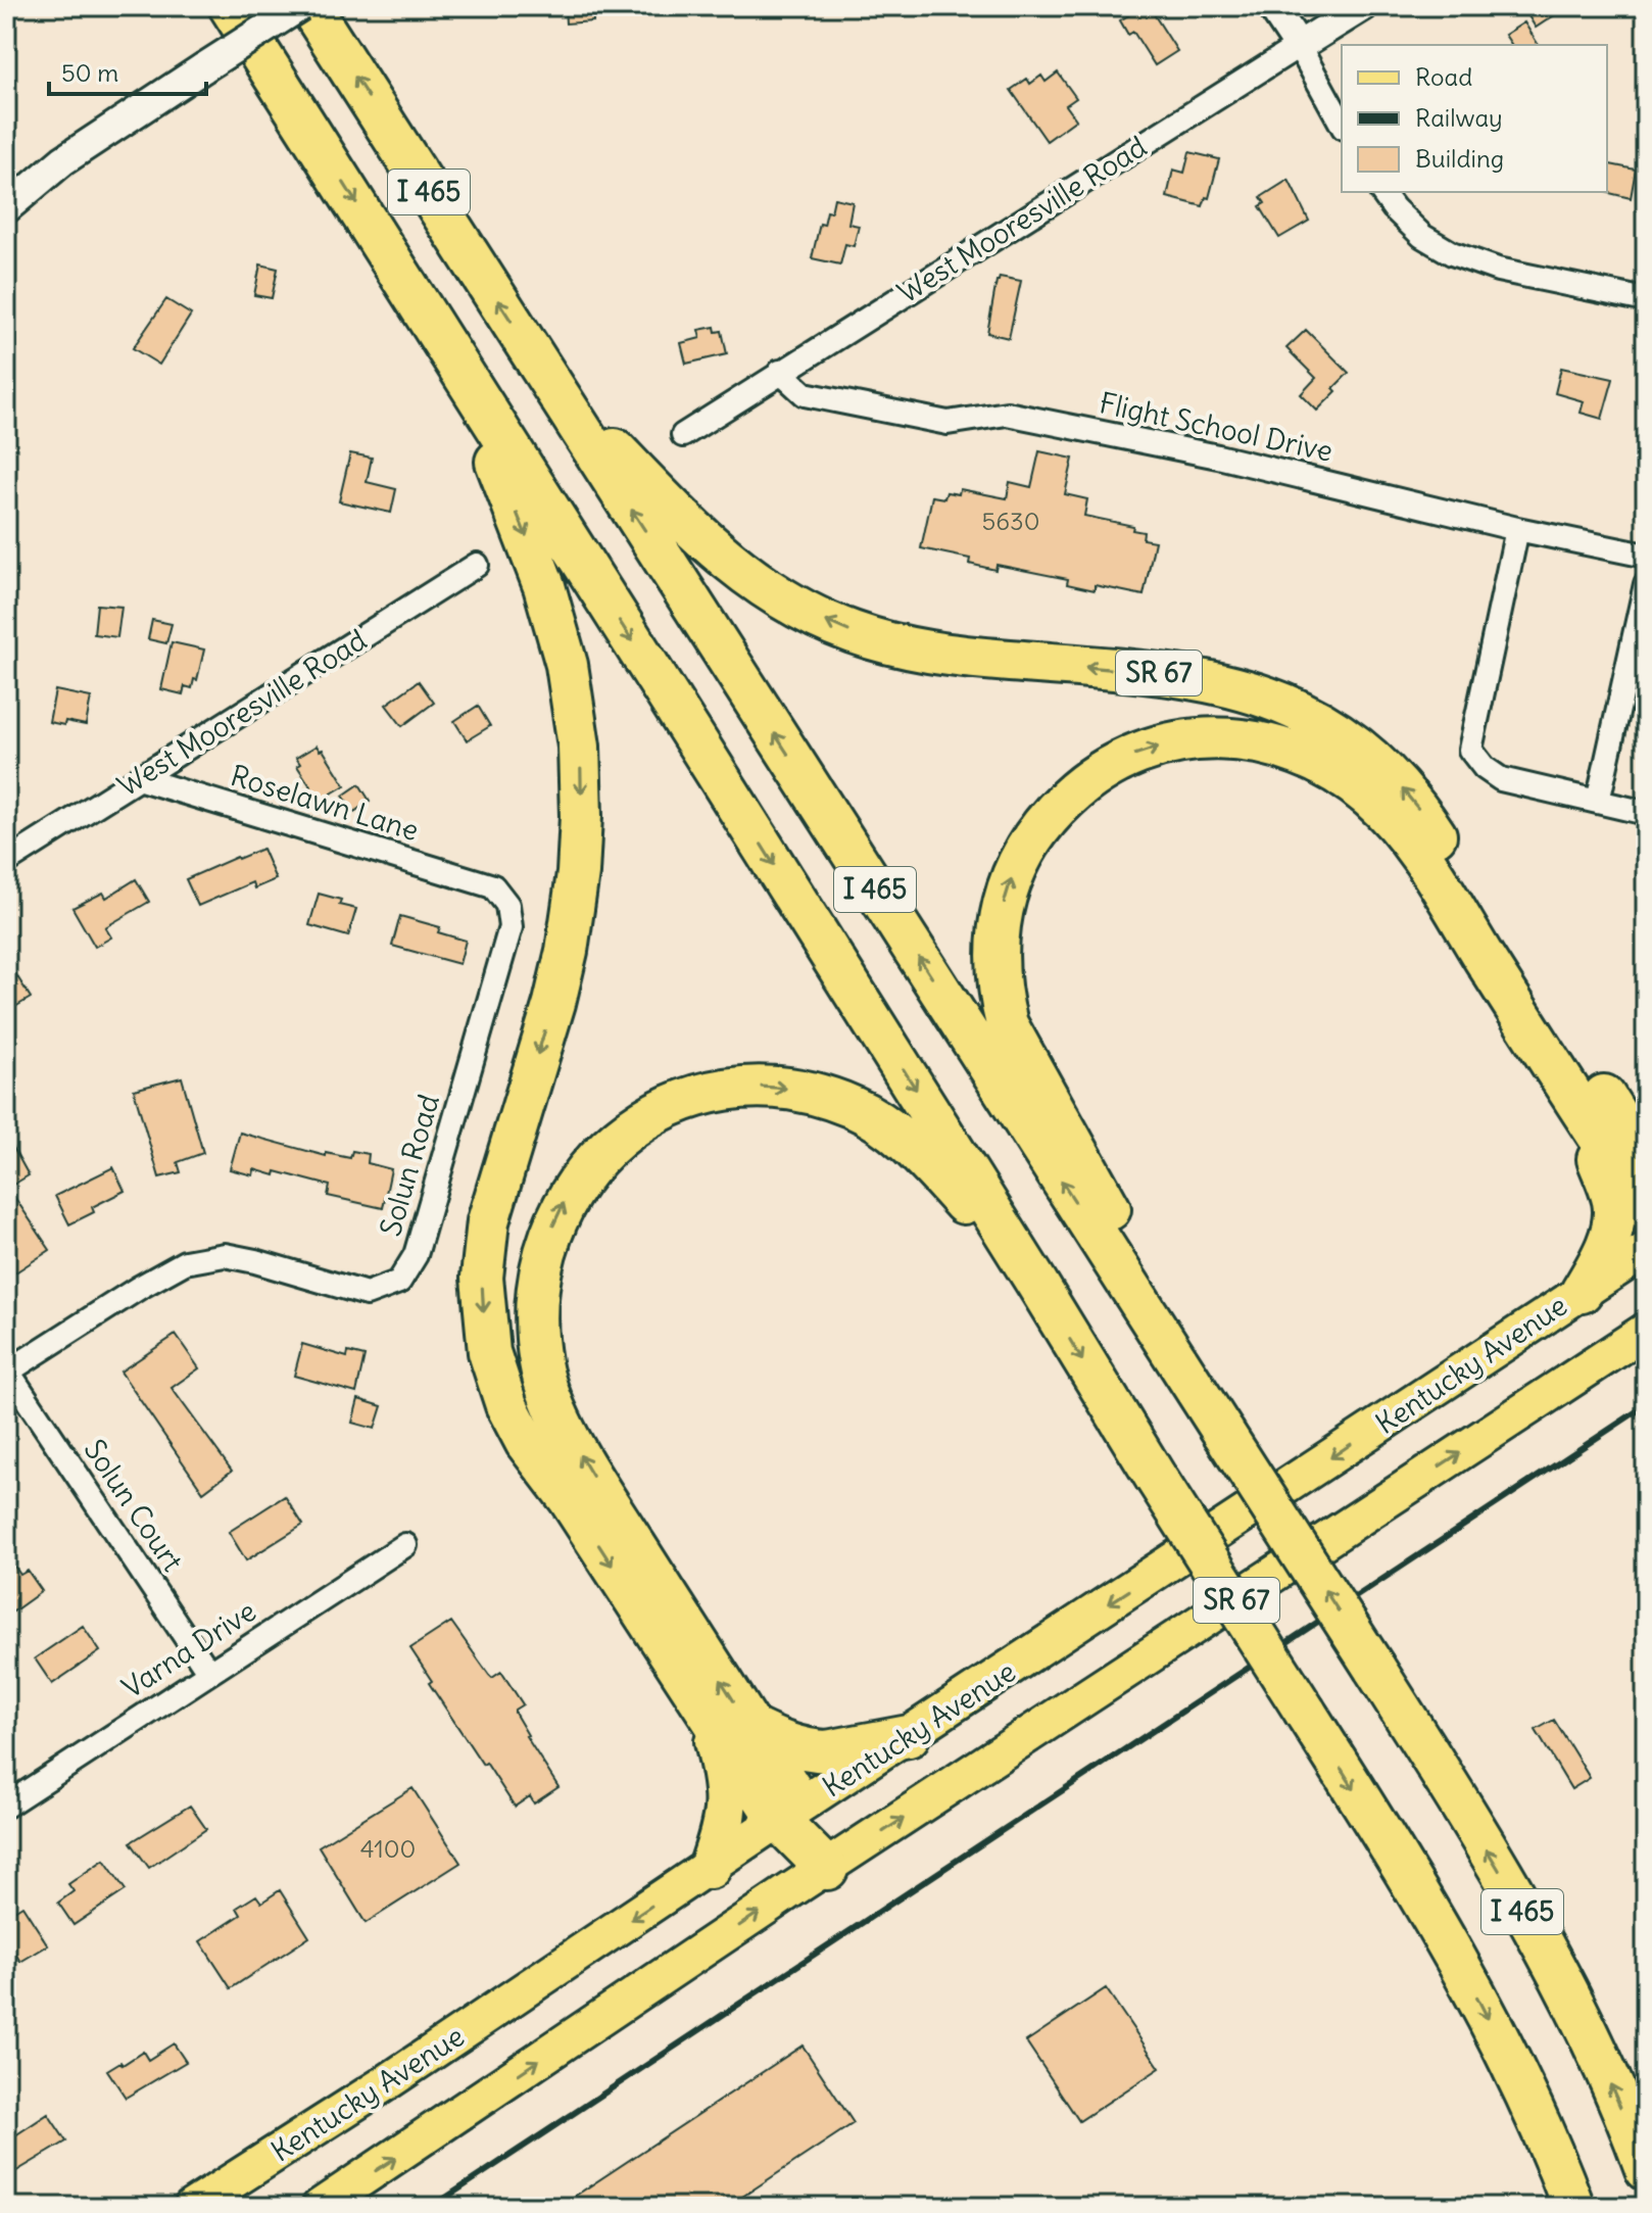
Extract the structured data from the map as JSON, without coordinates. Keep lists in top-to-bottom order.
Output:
{
  "streets": {
    "highway": ["I 465", "SR 67"],
    "main road": ["Kentucky Avenue"],
    "street": [
      "West Mooresville Road",
      "Flight School Drive",
      "Roselawn Lane",
      "Solun Road",
      "Solun Court",
      "Varna Drive"
    ]
  },
  "crossings": [
    ["I 465", "SR 67"],
    ["West Mooresville Road", "Flight School Drive"],
    ["West Mooresville Road", "Roselawn Lane"],
    ["Roselawn Lane", "Solun Road"],
    ["Solun Road", "Solun Court"],
    ["Solun Court", "Varna Drive"]
  ],
  "house_numbers": ["5630", "4100"],
  "legend": ["Road", "Railway", "Building"],
  "scale_bar": "50 m"
}
